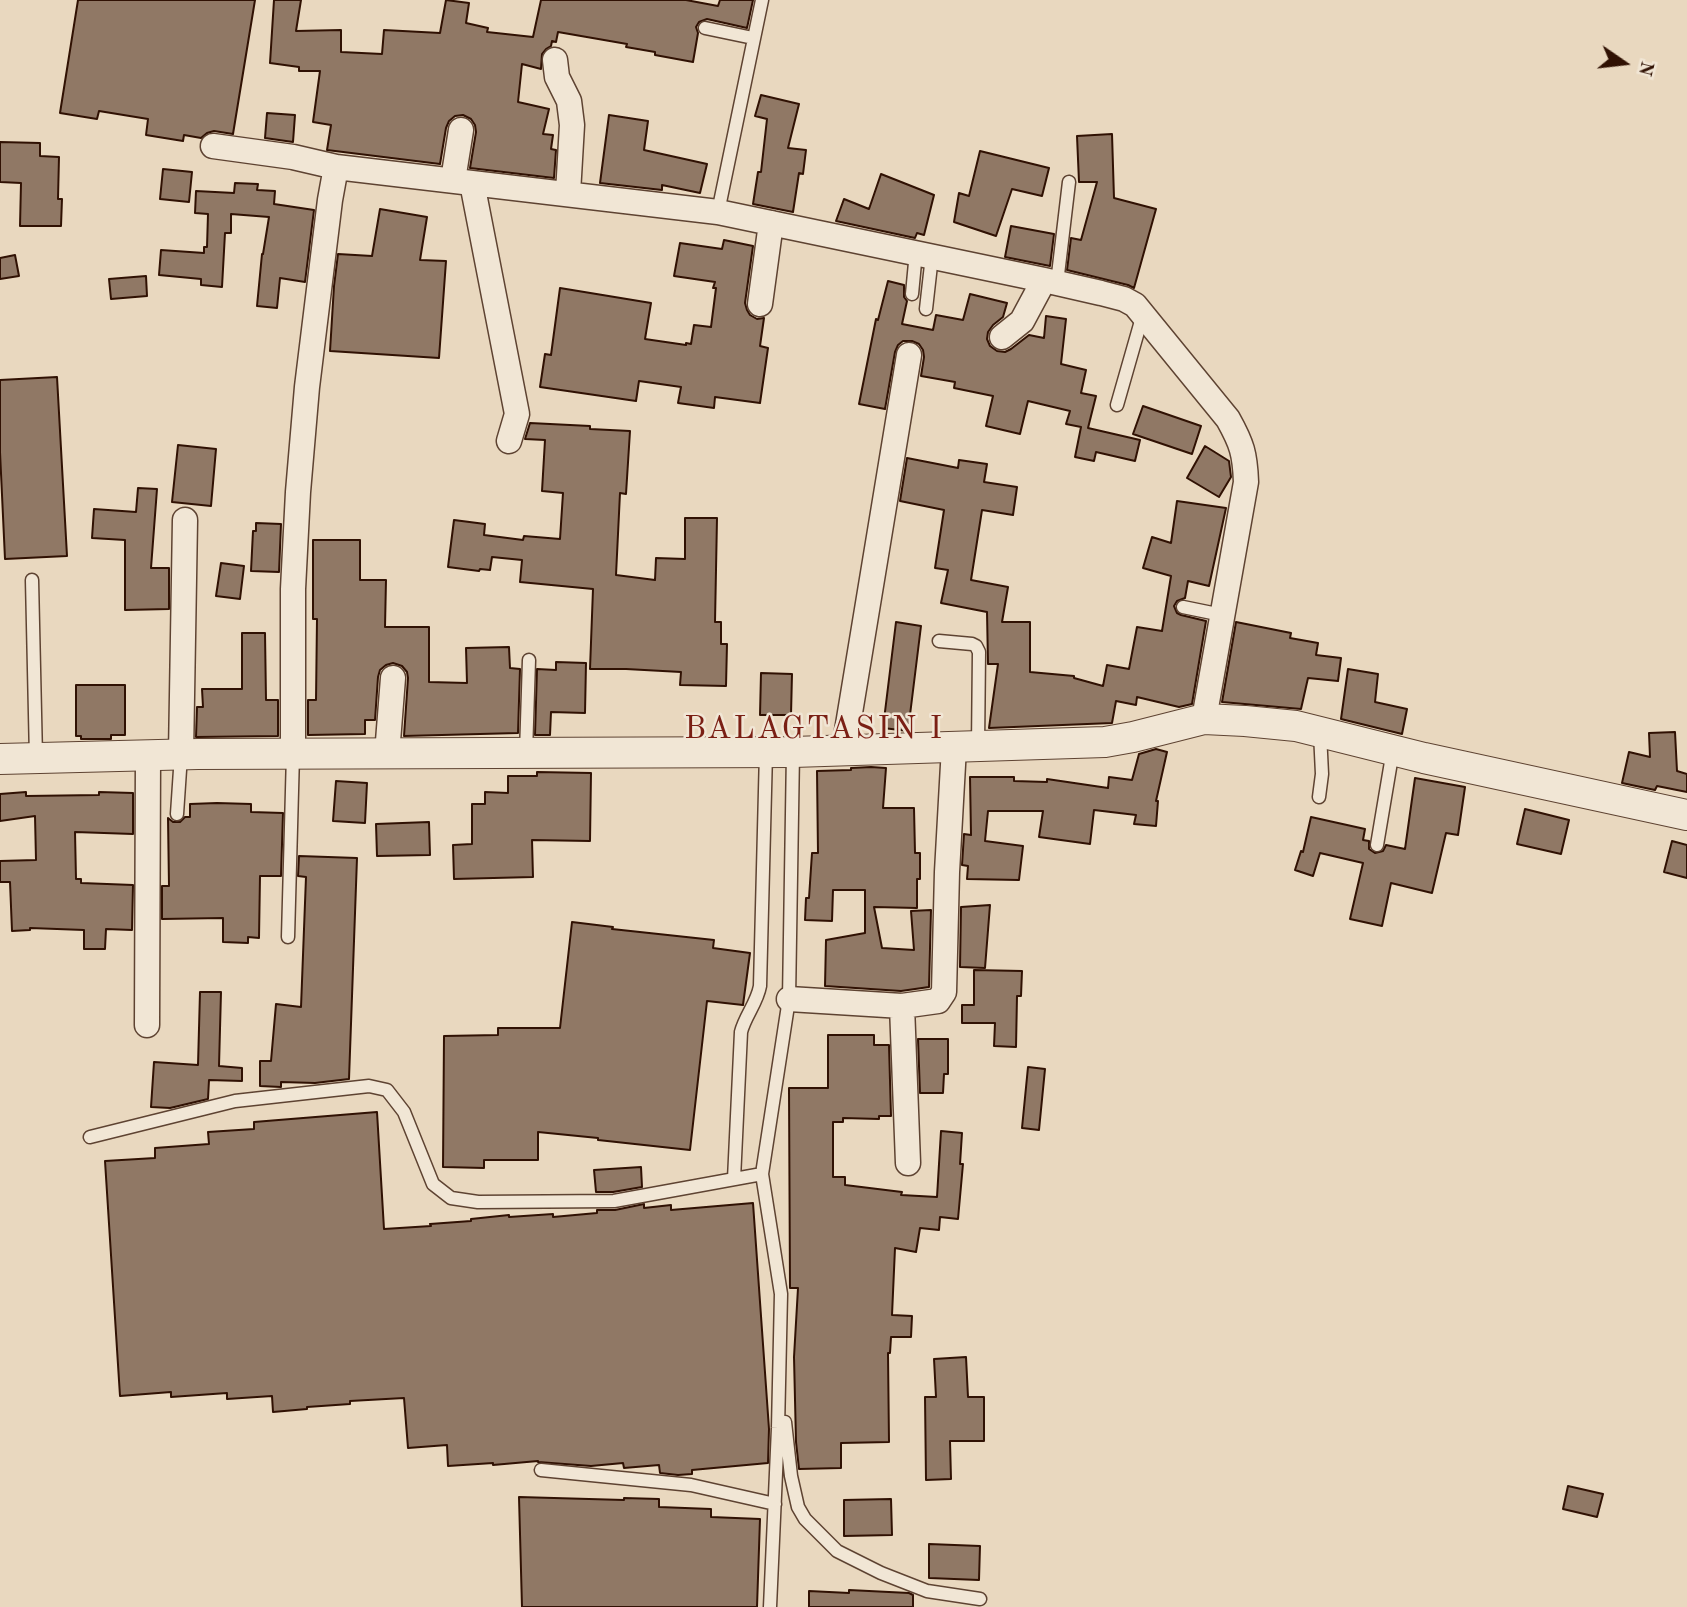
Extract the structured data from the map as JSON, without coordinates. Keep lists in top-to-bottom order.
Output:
{
  "districts": ["BALAGTASIN I"],
  "north": "right"
}
